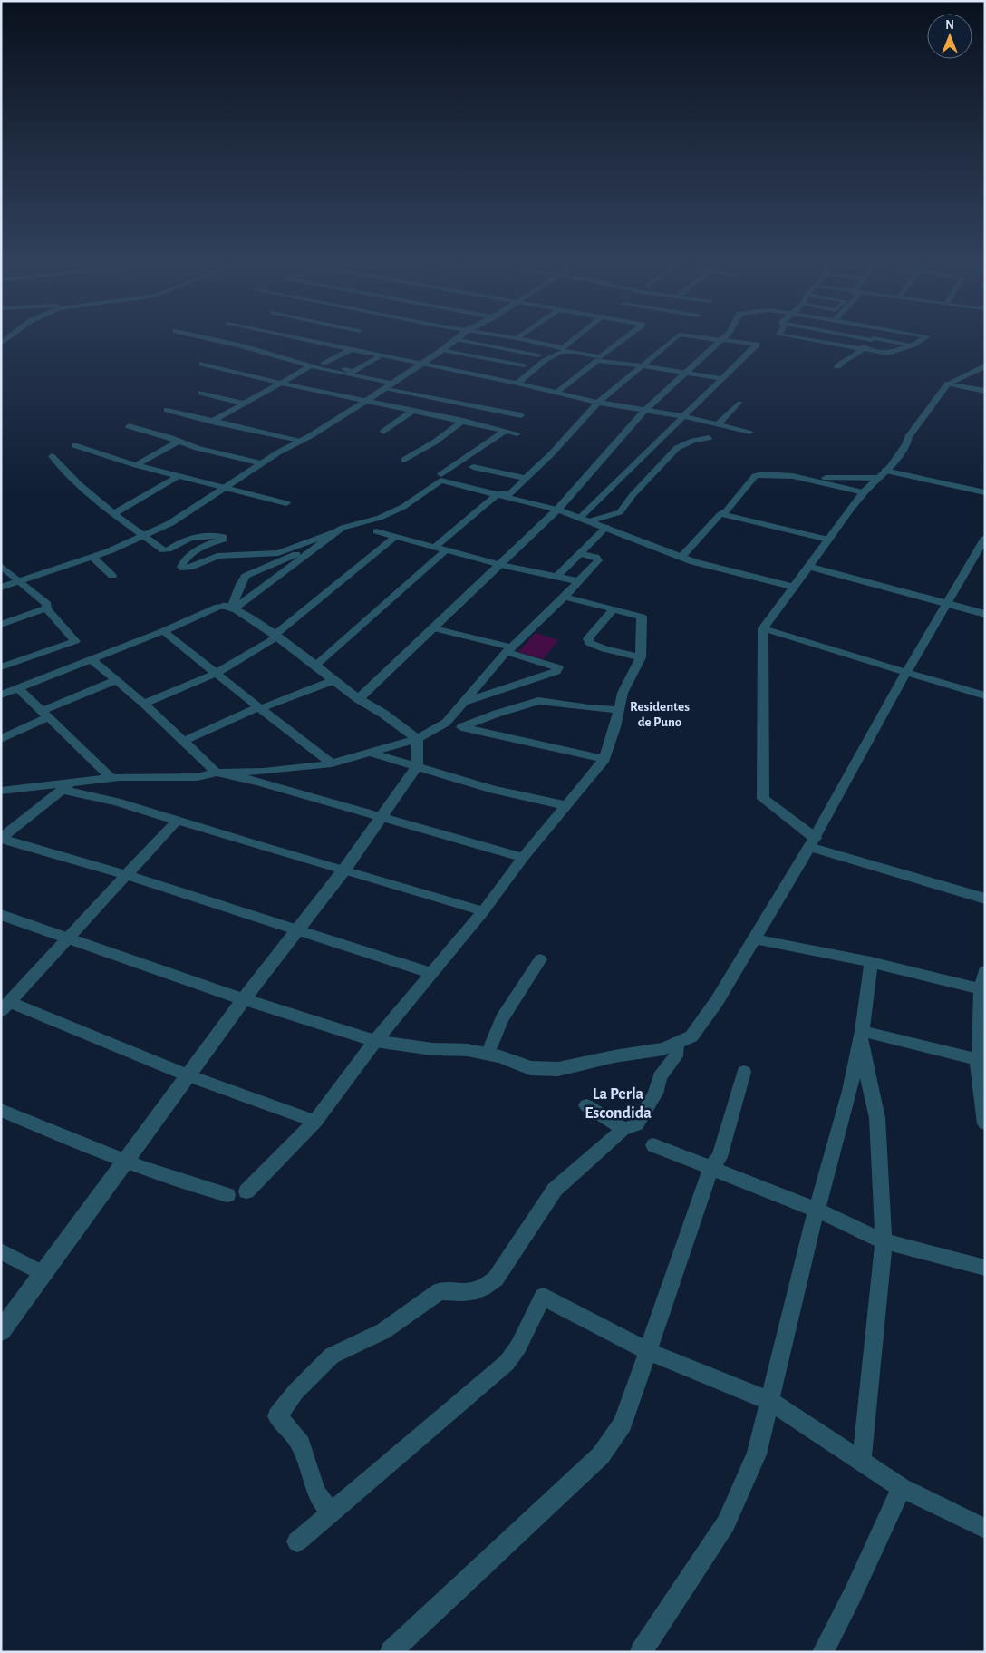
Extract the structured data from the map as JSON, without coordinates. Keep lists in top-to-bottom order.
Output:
{
  "districts": ["Residentes de Puno", "La Perla Escondida"],
  "north": "top"
}
